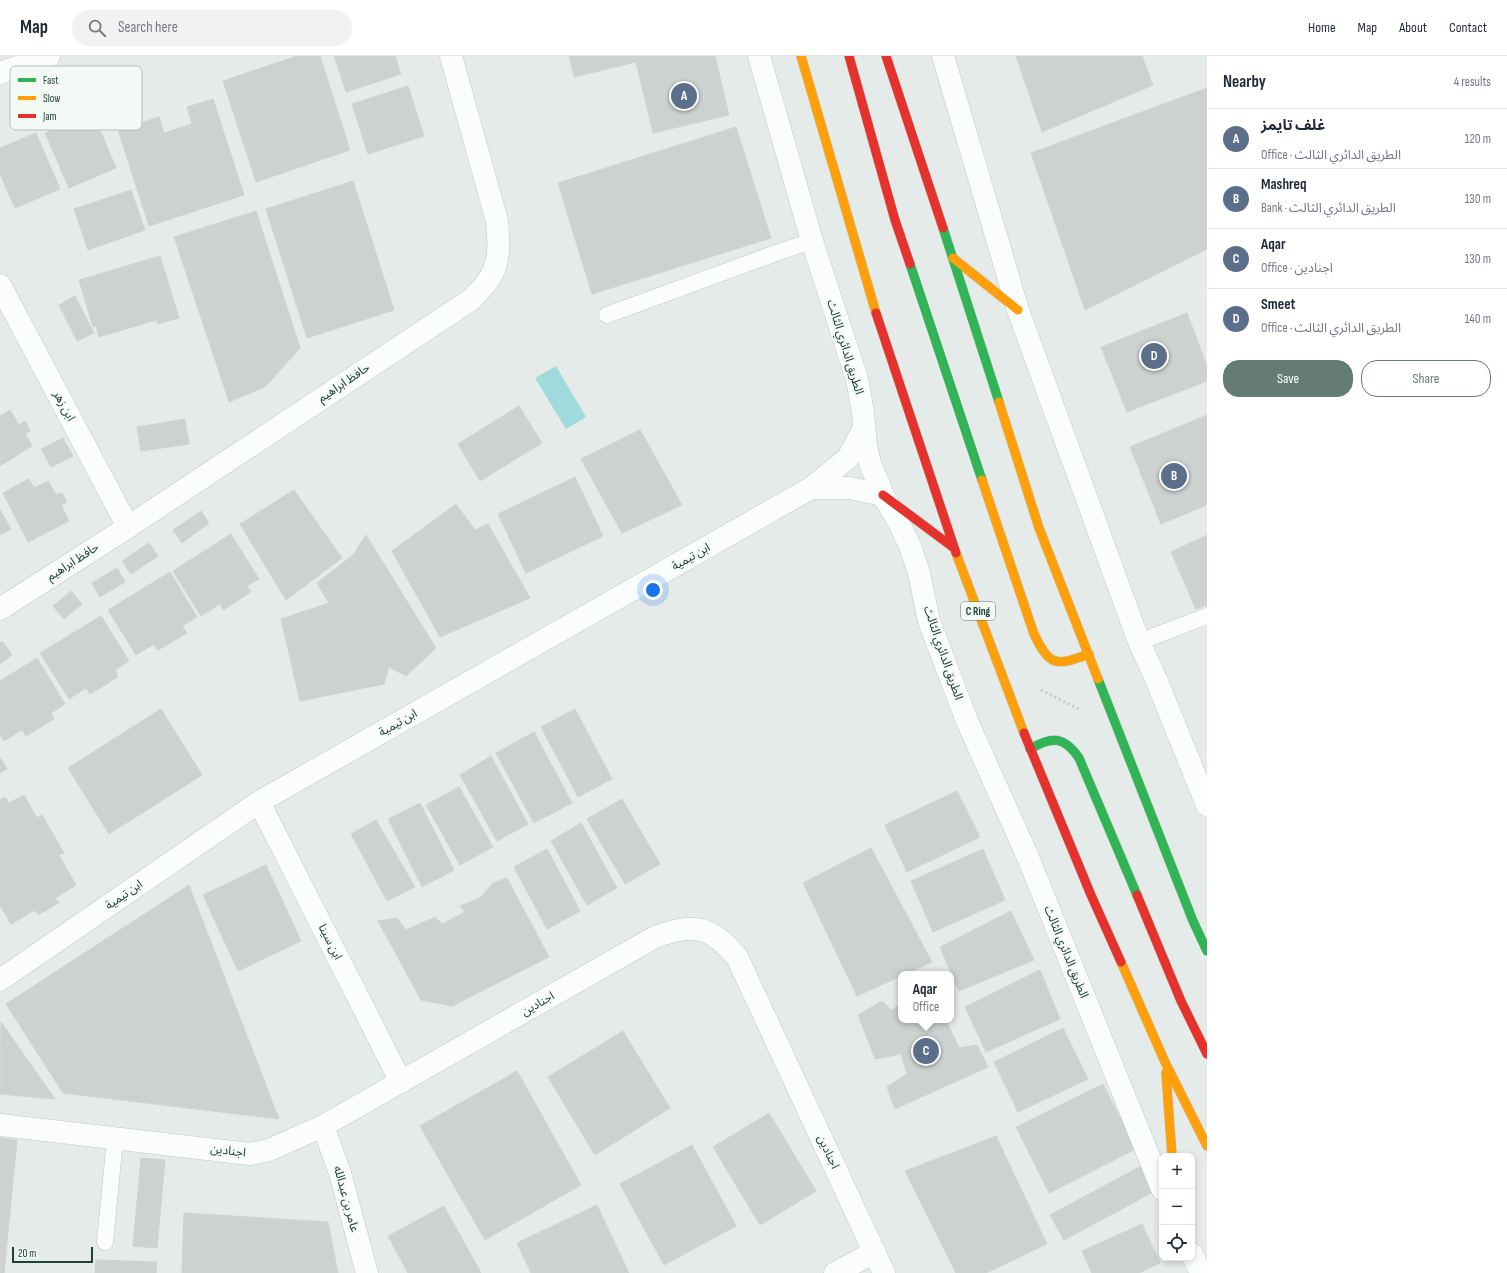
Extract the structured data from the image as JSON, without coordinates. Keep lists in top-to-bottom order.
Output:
{
  "streets": {
    "highway": ["C Ring"],
    "street": [
      "الطريق الدائري الثالث",
      "حافظ ابراهيم",
      "ابن زهر",
      "ابن تيمية",
      "ابن سينا",
      "اجنادين",
      "عامر بن عبدالله"
    ]
  },
  "crossings": [
    ["الطريق الدائري الثالث", "ابن تيمية"],
    ["حافظ ابراهيم", "ابن زهر"],
    ["ابن تيمية", "ابن سينا"],
    ["ابن سينا", "اجنادين"],
    ["اجنادين", "عامر بن عبدالله"]
  ],
  "legend": ["Fast", "Slow", "Jam"],
  "scale_bar": "20 m",
  "page": {
    "header": "Map",
    "search": "Search here",
    "nav": [
      "Home",
      "Map",
      "About",
      "Contact"
    ],
    "heading": ["Nearby", "4 results"],
    "pins": [
      "A",
      "D",
      "B",
      "C"
    ],
    "list": [
      {
        "mark": "A",
        "name": "غلف تايمز",
        "note": "Office · الطريق الدائري الثالث",
        "value": "120 m"
      },
      {
        "mark": "B",
        "name": "Mashreq",
        "note": "Bank · الطريق الدائري الثالث",
        "value": "130 m"
      },
      {
        "mark": "C",
        "name": "Aqar",
        "note": "Office · اجنادين",
        "value": "130 m"
      },
      {
        "mark": "D",
        "name": "Smeet",
        "note": "Office · الطريق الدائري الثالث",
        "value": "140 m"
      }
    ],
    "buttons": ["Save", "Share"],
    "popup": ["Aqar", "Office"],
    "map_buttons": ["+", "−"],
    "scale": "20 m"
  }
}
